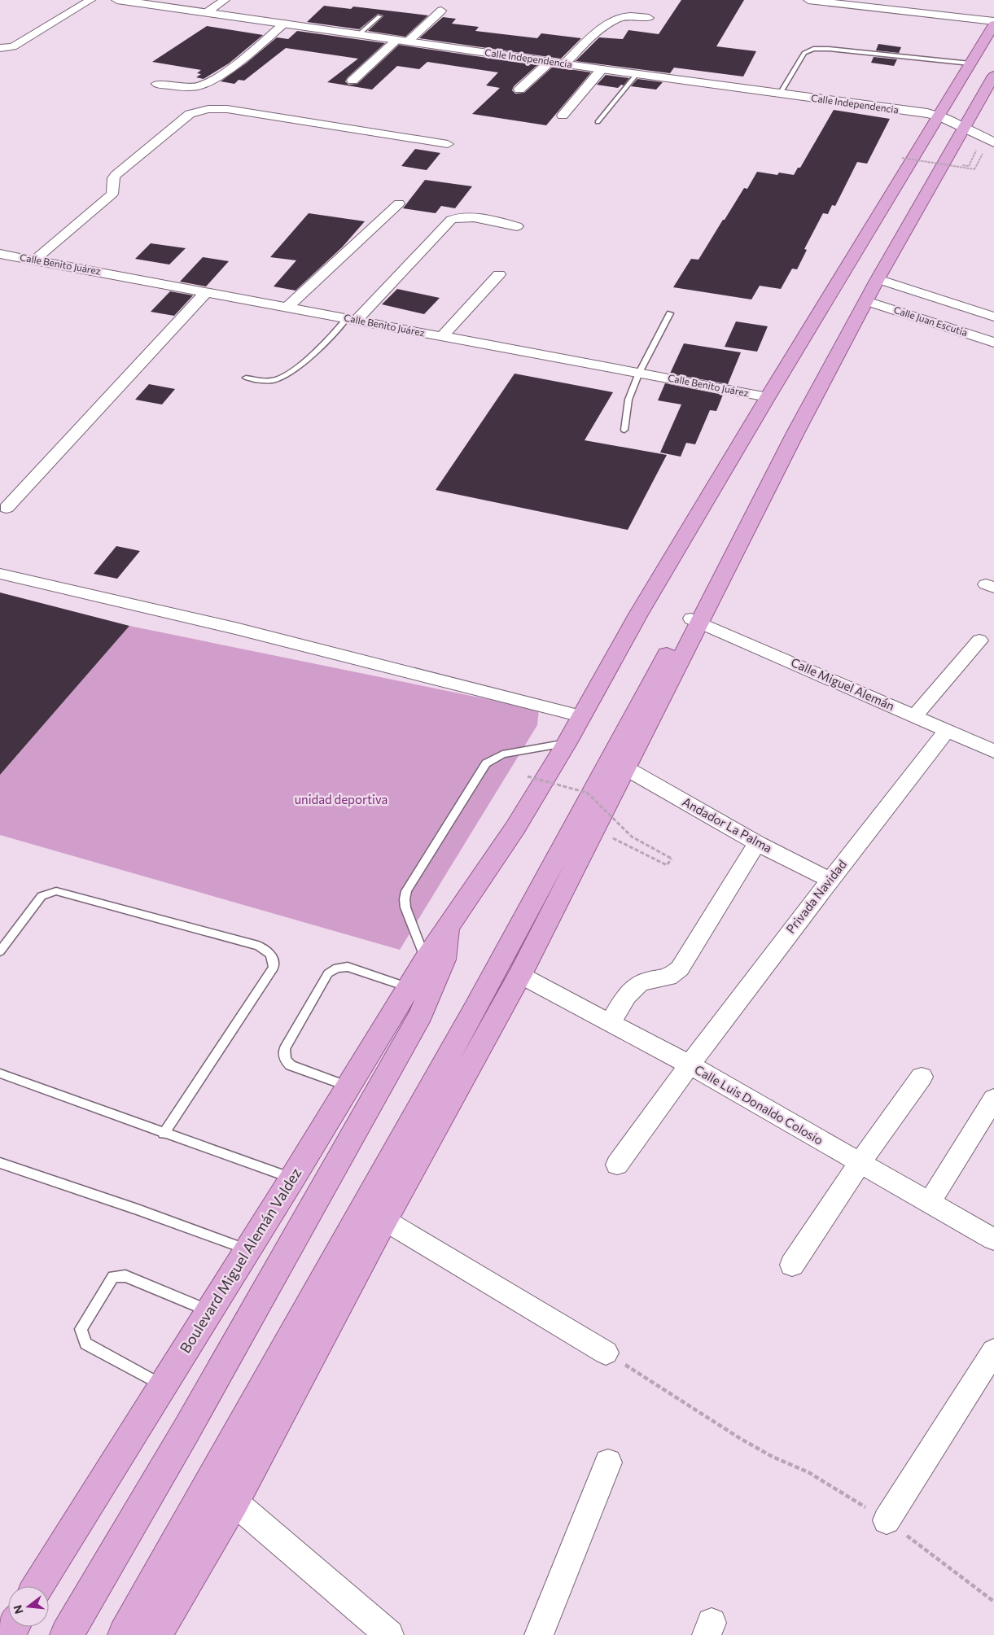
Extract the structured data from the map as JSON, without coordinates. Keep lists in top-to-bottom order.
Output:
{
  "streets": {
    "main road": ["Boulevard Miguel Alemán Valdez"],
    "street": [
      "Calle Independencia",
      "Calle Benito Juárez",
      "Calle Juan Escutia",
      "Calle Miguel Alemán",
      "Andador La Palma",
      "Privada Navidad",
      "Calle Luis Donaldo Colosio"
    ]
  },
  "crossings": [
    ["Calle Independencia", "Boulevard Miguel Alemán Valdez"],
    ["Calle Benito Juárez", "Boulevard Miguel Alemán Valdez"],
    ["Calle Miguel Alemán", "Privada Navidad"],
    ["Andador La Palma", "Privada Navidad"],
    ["Privada Navidad", "Calle Luis Donaldo Colosio"]
  ],
  "parks": ["unidad deportiva"],
  "north": "left"
}
